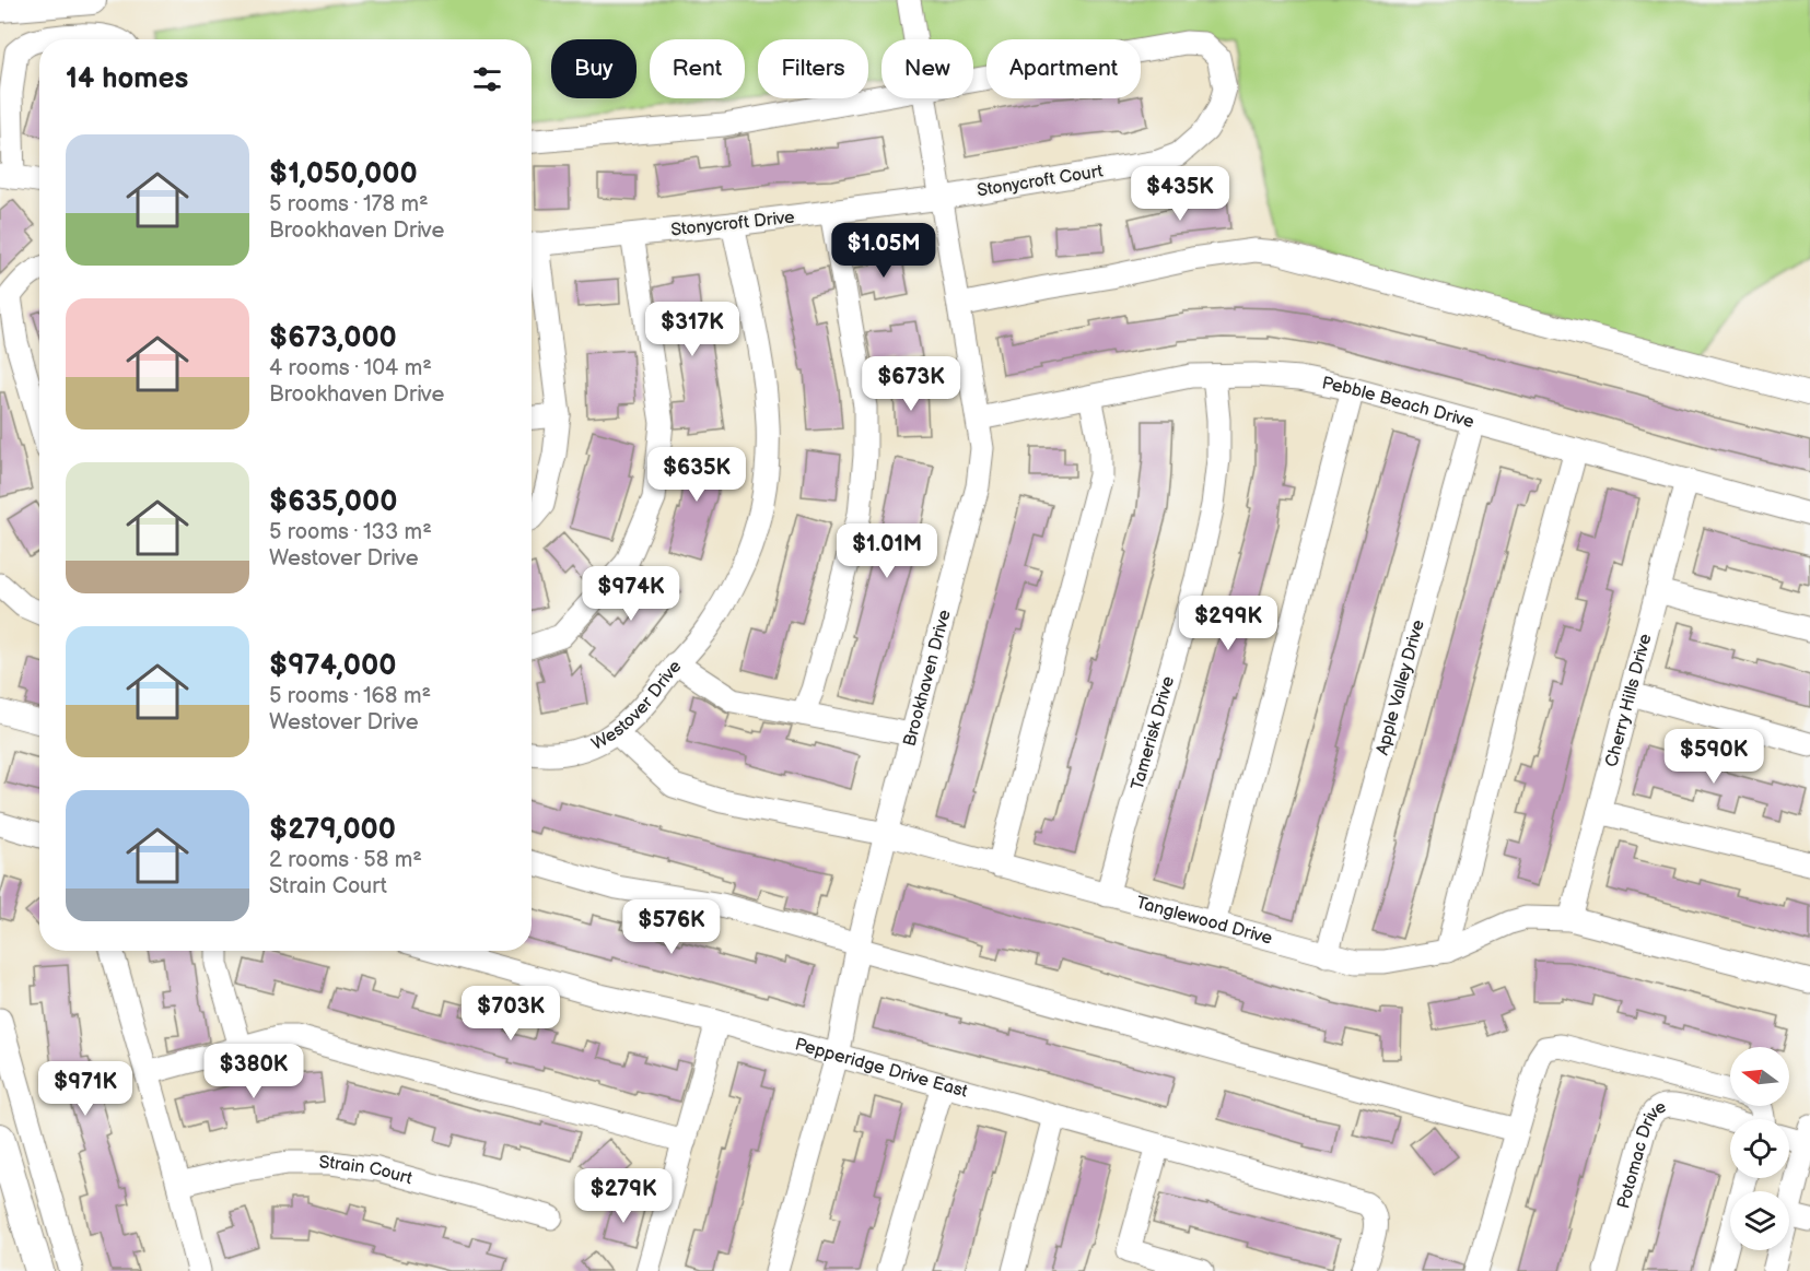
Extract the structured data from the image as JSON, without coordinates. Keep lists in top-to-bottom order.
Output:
{
  "streets": {
    "street": [
      "Stonycroft Court",
      "Stonycroft Drive",
      "Pebble Beach Drive",
      "Brookhaven Drive",
      "Apple Valley Drive",
      "Cherry Hills Drive",
      "Westover Drive",
      "Tamerisk Drive",
      "Tanglewood Drive",
      "Pepperidge Drive East",
      "Potomac Drive",
      "Strain Court"
    ]
  },
  "crossings": [
    ["Stonycroft Court", "Stonycroft Drive"],
    ["Stonycroft Court", "Brookhaven Drive"],
    ["Stonycroft Drive", "Brookhaven Drive"],
    ["Stonycroft Drive", "Westover Drive"],
    ["Pebble Beach Drive", "Brookhaven Drive"],
    ["Pebble Beach Drive", "Apple Valley Drive"],
    ["Pebble Beach Drive", "Cherry Hills Drive"],
    ["Pebble Beach Drive", "Tamerisk Drive"],
    ["Brookhaven Drive", "Tanglewood Drive"],
    ["Brookhaven Drive", "Pepperidge Drive East"],
    ["Apple Valley Drive", "Tanglewood Drive"],
    ["Cherry Hills Drive", "Tanglewood Drive"],
    ["Westover Drive", "Tanglewood Drive"],
    ["Tamerisk Drive", "Tanglewood Drive"]
  ],
  "north": "left",
  "page": {
    "chip": [
      "Buy",
      "Rent",
      "Filters",
      "New",
      "Apartment"
    ],
    "heading": "14 homes",
    "list": [
      {
        "name": "$1,050,000",
        "note": "5 rooms · 178 m² · Brookhaven Drive"
      },
      {
        "name": "$673,000",
        "note": "4 rooms · 104 m² · Brookhaven Drive"
      },
      {
        "name": "$635,000",
        "note": "5 rooms · 133 m² · Westover Drive"
      },
      {
        "name": "$974,000",
        "note": "5 rooms · 168 m² · Westover Drive"
      },
      {
        "name": "$279,000",
        "note": "2 rooms · 58 m² · Strain Court"
      }
    ],
    "price": [
      "$435K",
      "$1.05M",
      "$317K",
      "$673K",
      "$635K",
      "$1.01M",
      "$974K",
      "$299K",
      "$590K",
      "$576K",
      "$703K",
      "$380K",
      "$971K",
      "$279K"
    ]
  }
}
